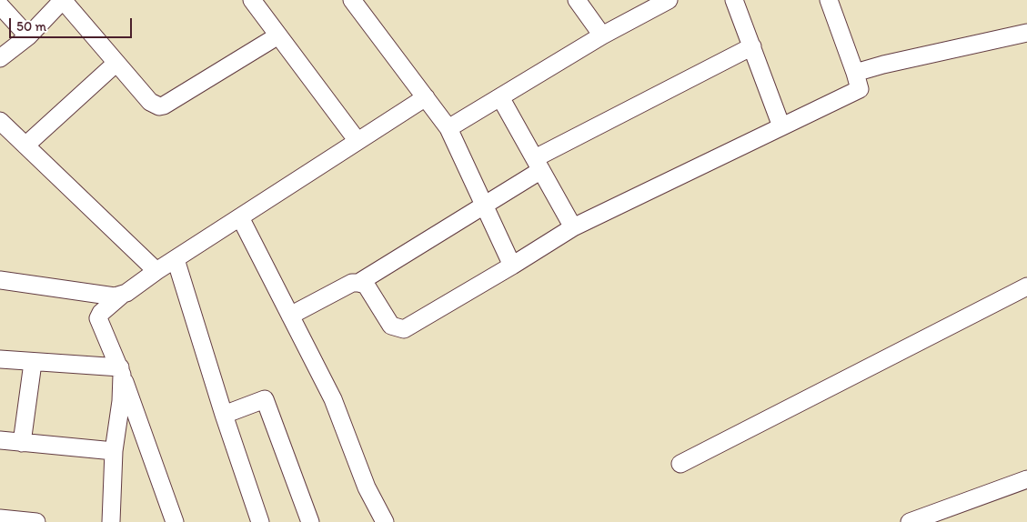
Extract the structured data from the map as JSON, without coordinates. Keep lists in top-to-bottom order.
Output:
{
  "scale_bar": "50 m"
}
